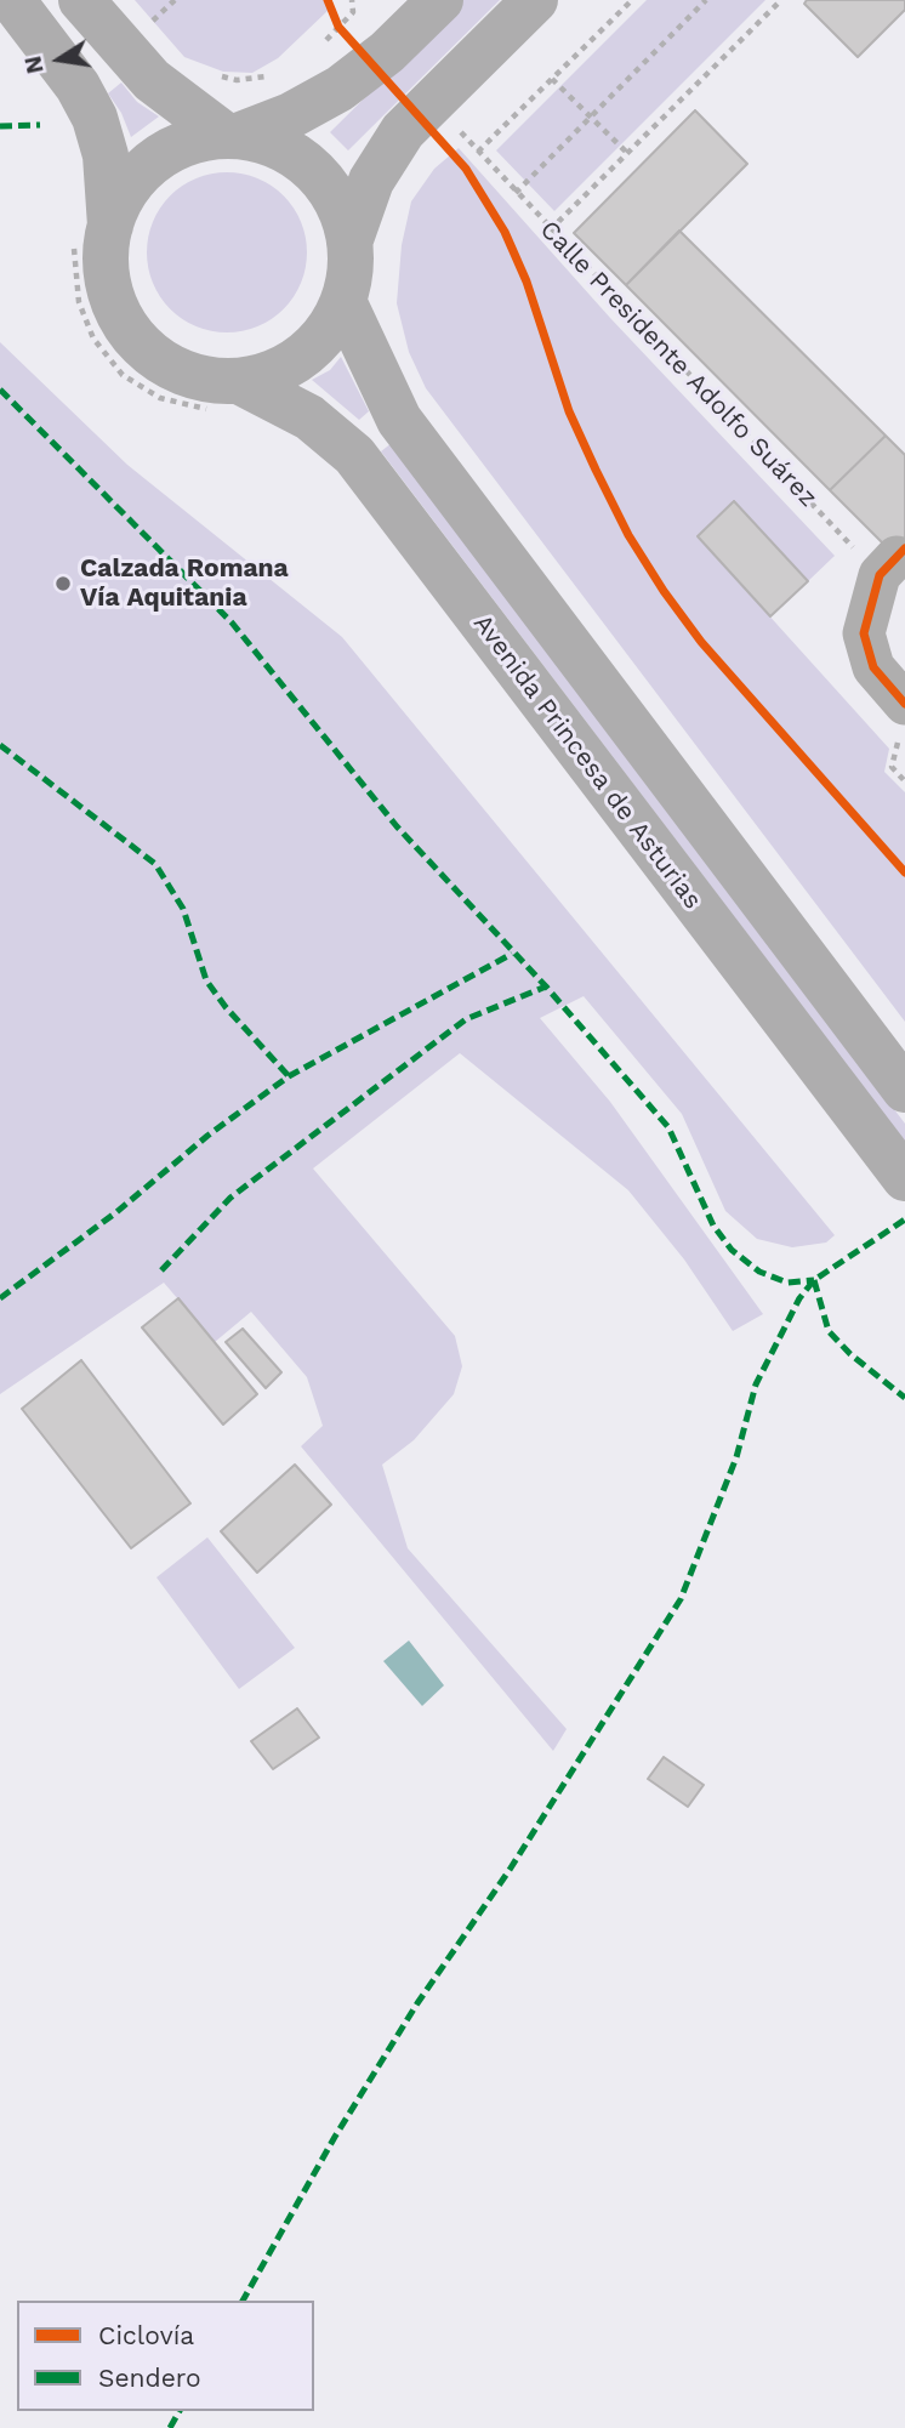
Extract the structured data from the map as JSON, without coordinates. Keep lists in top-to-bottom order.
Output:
{
  "streets": {
    "main road": ["Avenida Princesa de Asturias"],
    "path": ["Calle Presidente Adolfo Suárez"]
  },
  "places": ["Calzada Romana Vía Aquitania"],
  "legend": ["Ciclovía", "Sendero"],
  "north": "left"
}
